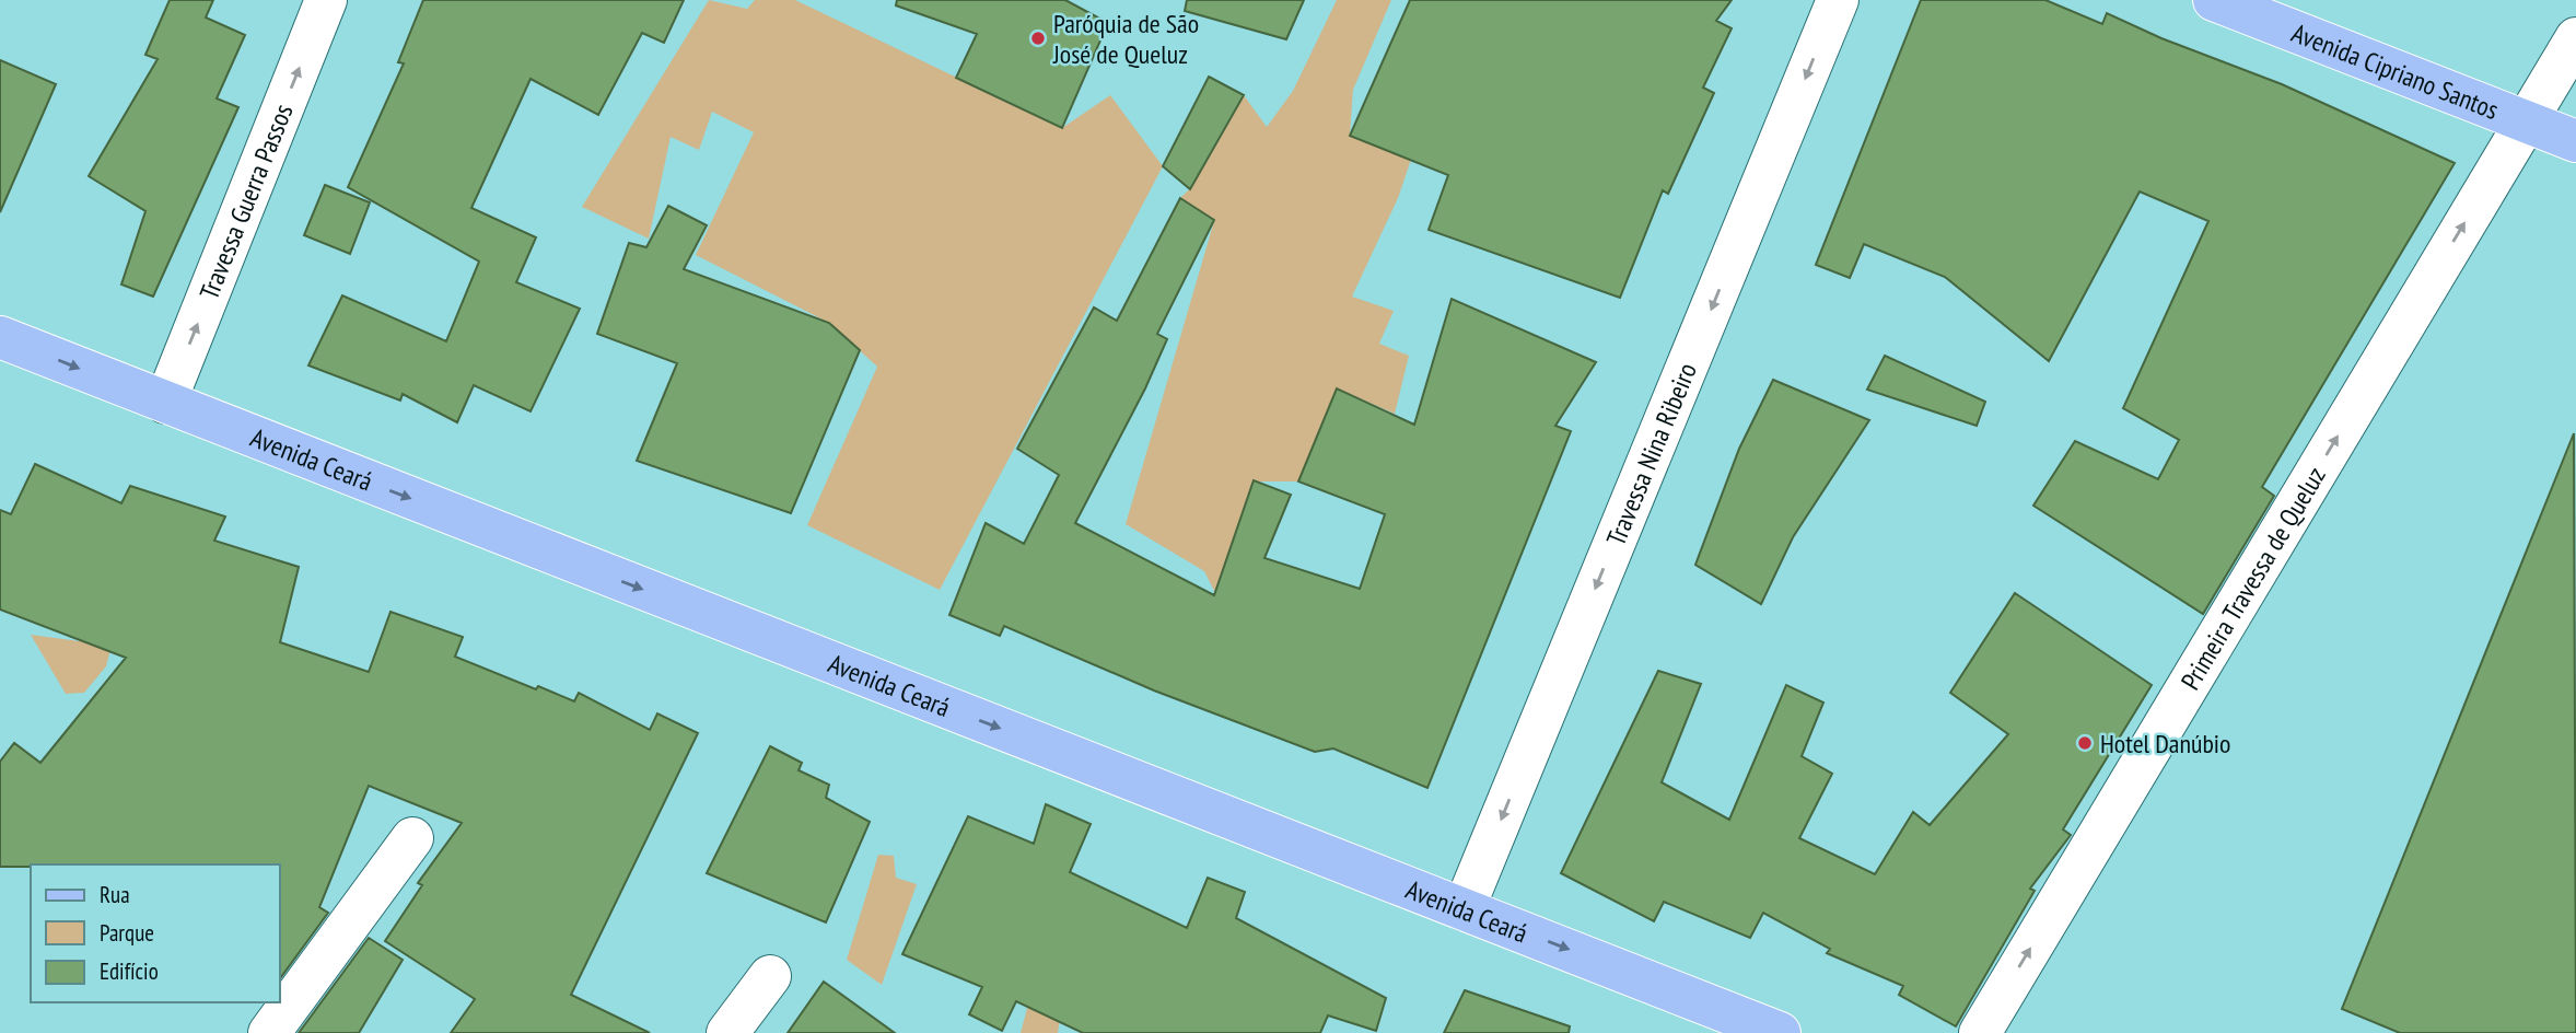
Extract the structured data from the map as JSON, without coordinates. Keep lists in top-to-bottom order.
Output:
{
  "streets": {
    "main road": ["Avenida Cipriano Santos", "Avenida Ceará"],
    "street": ["Travessa Guerra Passos", "Travessa Nina Ribeiro", "Primeira Travessa de Queluz"]
  },
  "crossings": [
    ["Avenida Cipriano Santos", "Primeira Travessa de Queluz"],
    ["Travessa Guerra Passos", "Avenida Ceará"],
    ["Travessa Nina Ribeiro", "Avenida Ceará"]
  ],
  "one_way": [
    "Travessa Guerra Passos",
    "Travessa Nina Ribeiro",
    "Avenida Ceará",
    "Primeira Travessa de Queluz"
  ],
  "places": ["Paróquia de São José de Queluz", "Hotel Danúbio"],
  "legend": ["Rua", "Parque", "Edifício"]
}
